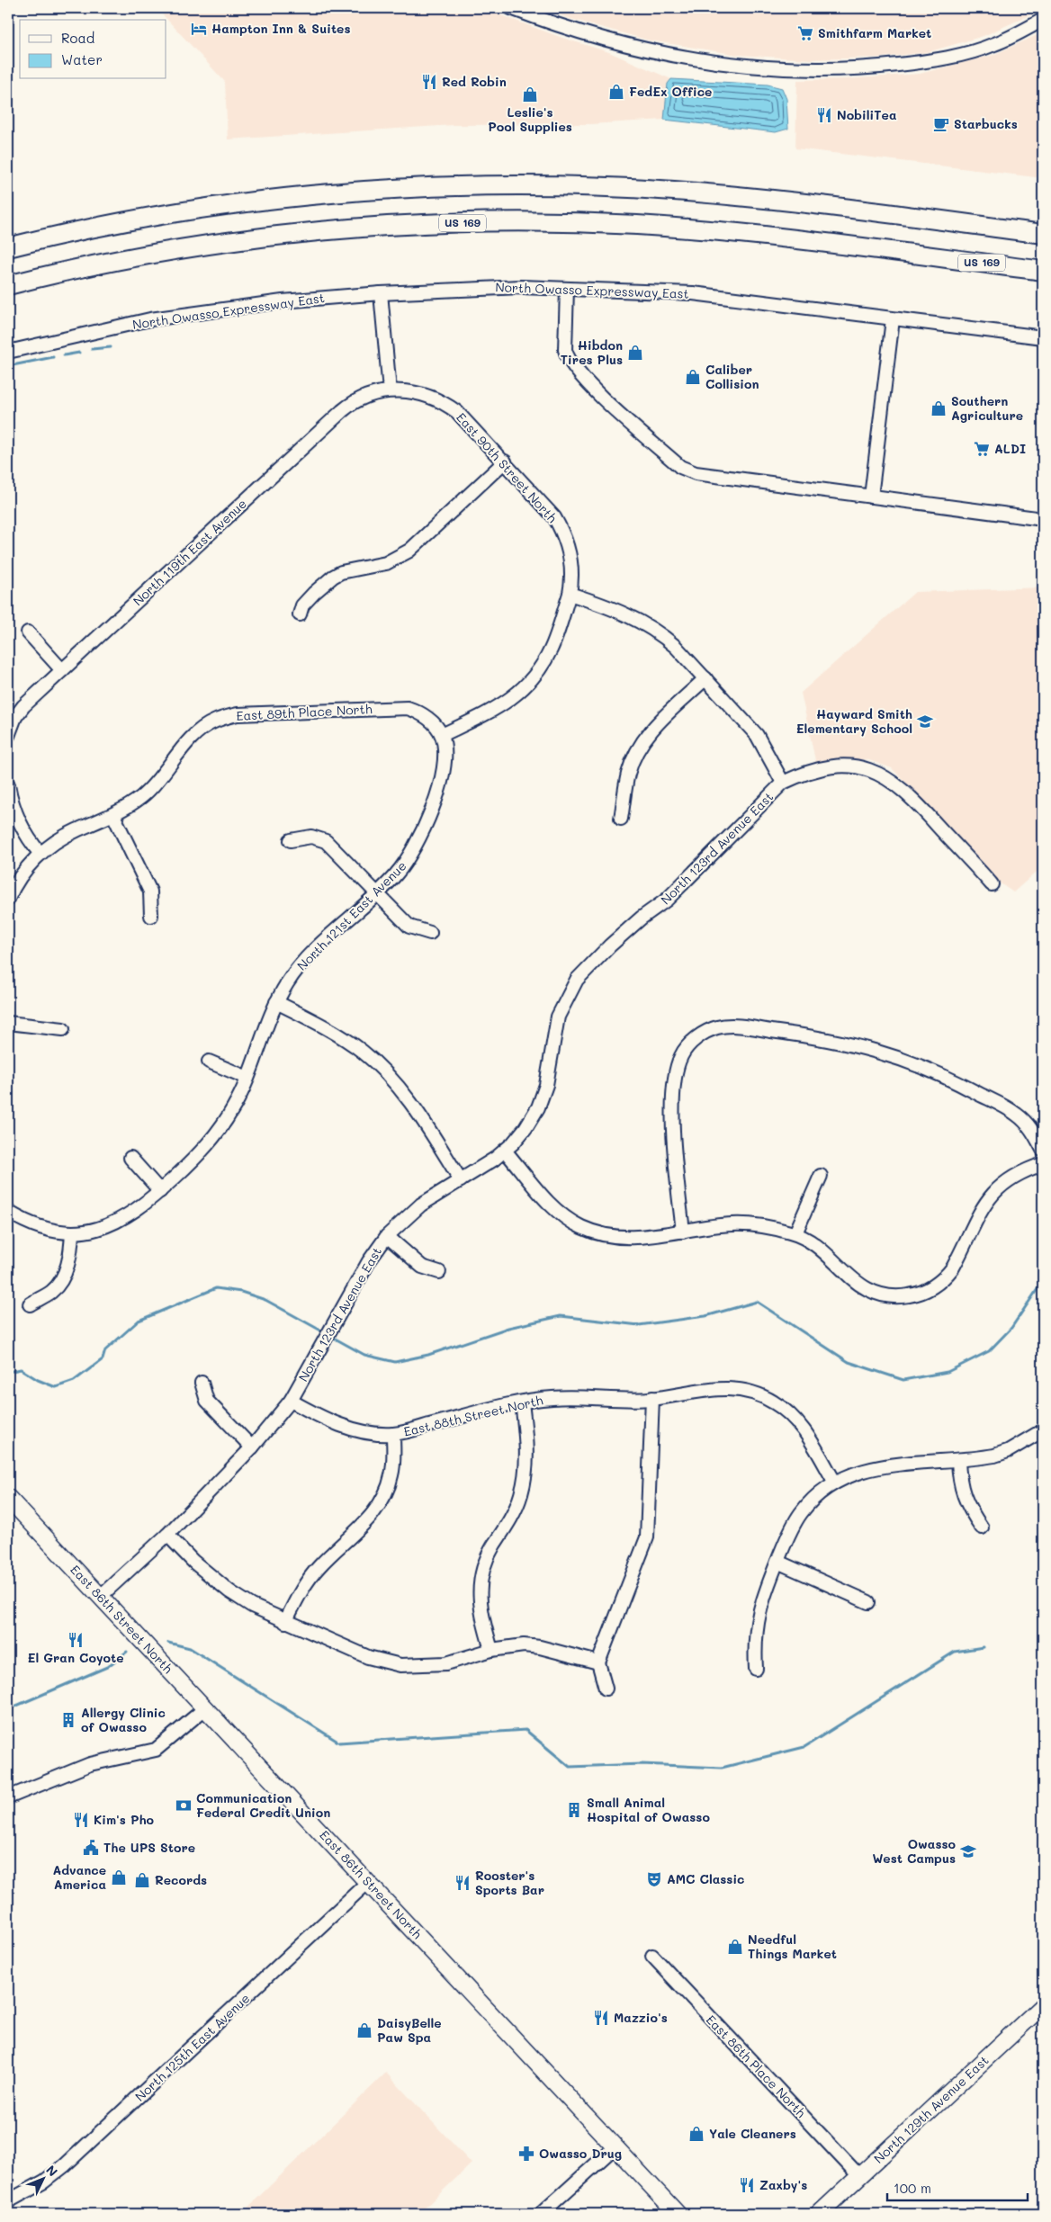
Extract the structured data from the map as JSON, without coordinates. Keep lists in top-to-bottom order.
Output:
{
  "streets": {
    "highway": ["US 169"],
    "main road": ["East 86th Street North", "North 129th Avenue East"],
    "street": [
      "North Owasso Expressway East",
      "East 90th Street North",
      "North 119th East Avenue",
      "East 89th Place North",
      "North 123rd Avenue East",
      "North 121st East Avenue",
      "East 88th Street North",
      "North 125th East Avenue",
      "East 86th Place North"
    ]
  },
  "crossings": [
    ["East 90th Street North", "North 119th East Avenue"],
    ["East 89th Place North", "North 121st East Avenue"],
    ["North 123rd Avenue East", "East 88th Street North"],
    ["North 123rd Avenue East", "East 86th Street North"],
    ["East 86th Street North", "North 125th East Avenue"],
    ["East 86th Place North", "North 129th Avenue East"]
  ],
  "places": {
    "hotel": ["Hampton Inn & Suites"],
    "supermarket": ["Smithfarm Market", "ALDI"],
    "restaurant": [
      "Red Robin",
      "NobiliTea",
      "El Gran Coyote",
      "Kim's Pho",
      "Rooster's Sports Bar",
      "Mazzio's",
      "Zaxby's"
    ],
    "shop": [
      "FedEx Office",
      "Leslie's Pool Supplies",
      "Hibdon Tires Plus",
      "Caliber Collision",
      "Southern Agriculture",
      "Advance America",
      "Records",
      "Needful Things Market",
      "DaisyBelle Paw Spa",
      "Yale Cleaners"
    ],
    "cafe": ["Starbucks"],
    "school or university": ["Hayward Smith Elementary School", "Owasso West Campus"],
    "building": ["Allergy Clinic of Owasso", "Small Animal Hospital of Owasso"],
    "bank": ["Communication Federal Credit Union"],
    "public building": ["The UPS Store"],
    "theatre": ["AMC Classic"],
    "pharmacy": ["Owasso Drug"]
  },
  "legend": ["Road", "Water"],
  "scale_bar": "100 m",
  "north": "top right"
}
